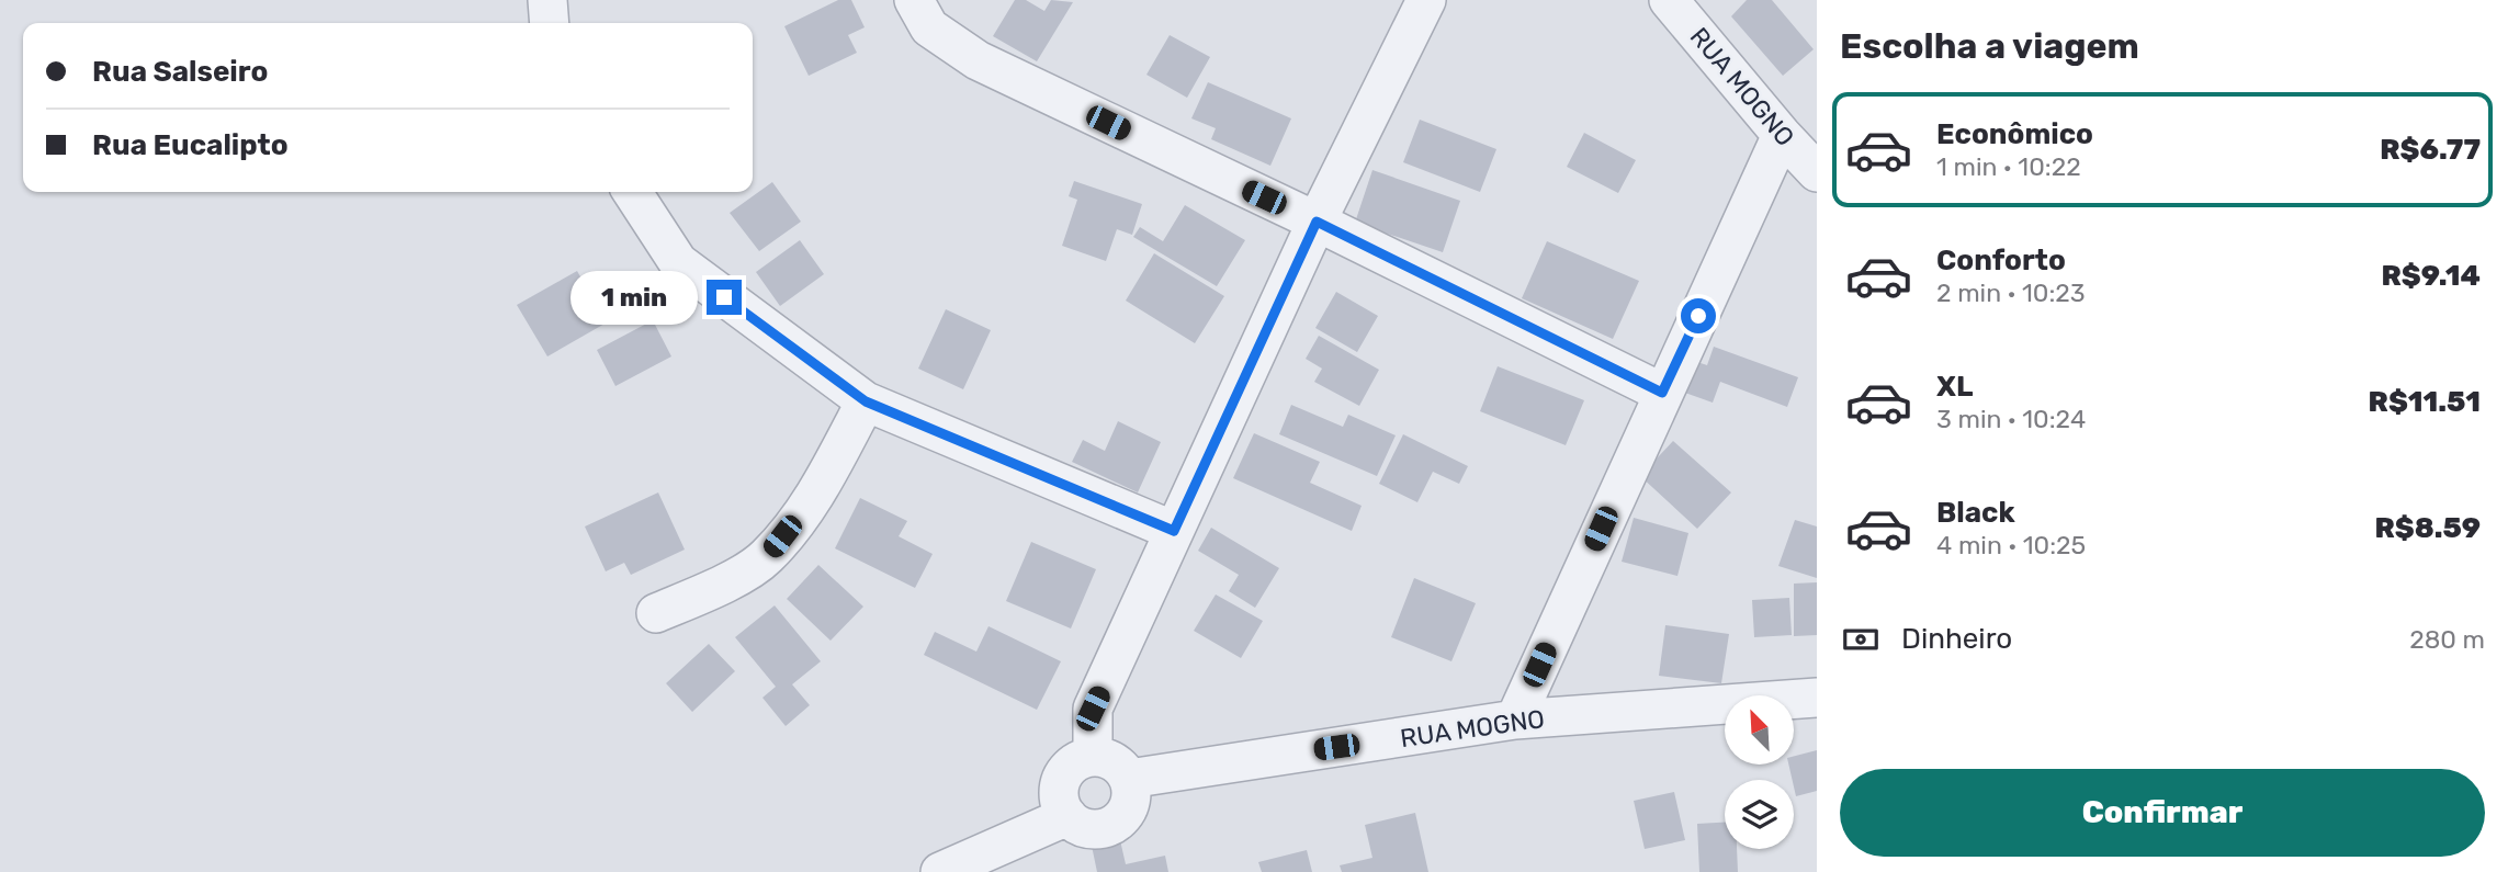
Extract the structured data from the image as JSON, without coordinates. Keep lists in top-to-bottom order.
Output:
{
  "streets": {
    "street": ["RUA MOGNO"]
  },
  "north": "top left",
  "page": {
    "heading": "Escolha a viagem",
    "banner": ["Rua Salseiro", "Rua Eucalipto"],
    "list": [
      {
        "name": "Econômico",
        "note": "1 min · 10:22",
        "value": "R$6.77"
      },
      {
        "name": "Conforto",
        "note": "2 min · 10:23",
        "value": "R$9.14"
      },
      {
        "name": "XL",
        "note": "3 min · 10:24",
        "value": "R$11.51"
      },
      {
        "name": "Black",
        "note": "4 min · 10:25",
        "value": "R$8.59"
      }
    ],
    "bubble": "1 min",
    "pay": ["Dinheiro", "280 m"],
    "buttons": "Confirmar"
  }
}
